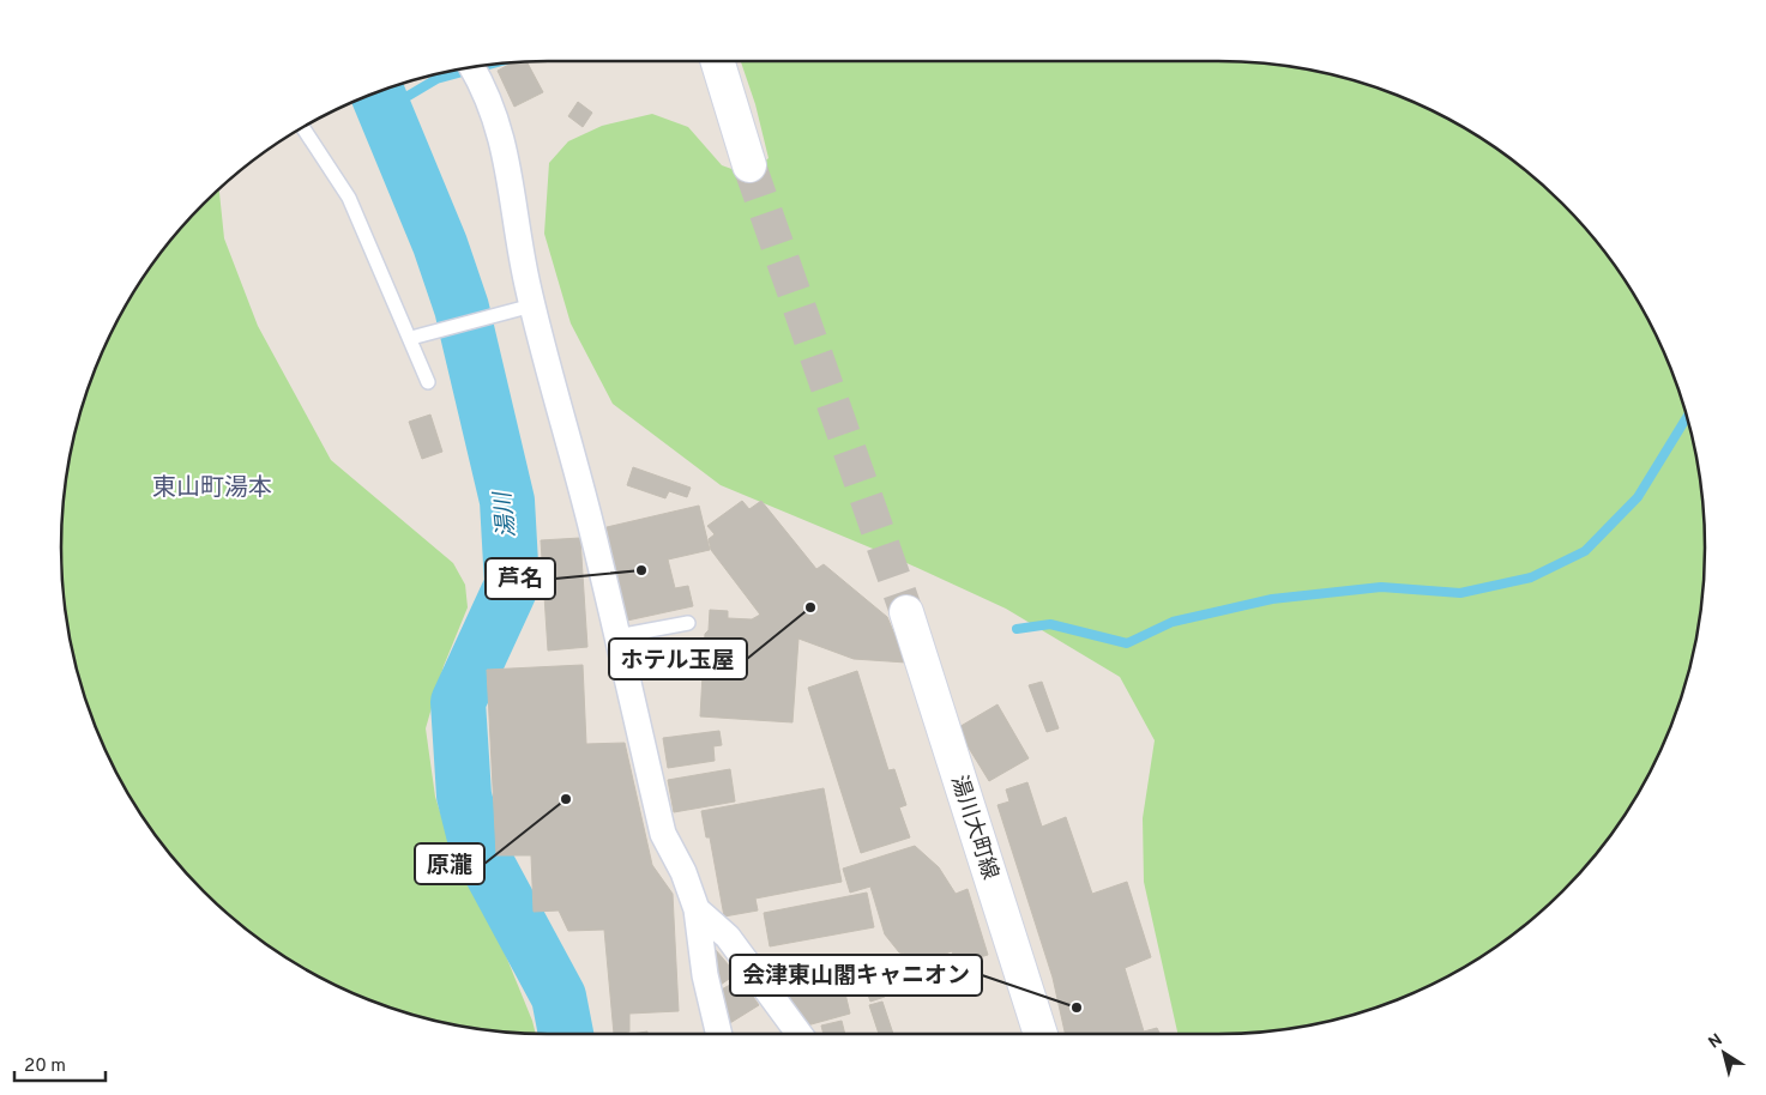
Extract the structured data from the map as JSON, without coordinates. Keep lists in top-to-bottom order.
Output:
{
  "streets": {
    "main road": ["湯川大町線"]
  },
  "districts": ["東山町湯本"],
  "water": ["湯川"],
  "places": [
    "芦名",
    "ホテル玉屋",
    "原瀧",
    "会津東山閣キャニオン"
  ],
  "scale_bar": "20 m",
  "north": "top left"
}
